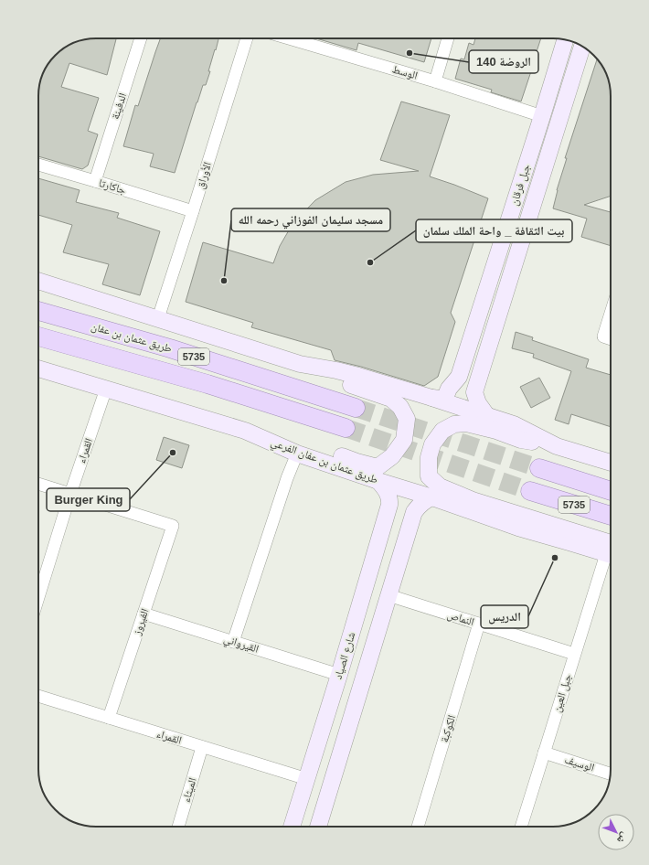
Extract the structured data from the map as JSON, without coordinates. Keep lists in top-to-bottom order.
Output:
{
  "streets": {
    "main road": ["طريق عثمان بن عفان", "5735"],
    "street": [
      "الوسط",
      "الدفينة",
      "الأوراق",
      "جبل فرقان",
      "جاكارتا",
      "القمراء",
      "طريق عثمان بن عفان الفرعي",
      "النماص",
      "الفيروز",
      "القيرواني",
      "شارع الصياد",
      "جبل العين",
      "الكوكبة",
      "الوسيف",
      "الميثاء"
    ]
  },
  "crossings": [
    ["الوسط", "جبل فرقان"],
    ["الدفينة", "جاكارتا"],
    ["الأوراق", "جاكارتا"],
    ["القمراء", "طريق عثمان بن عفان الفرعي"],
    ["القمراء", "الفيروز"],
    ["القمراء", "شارع الصياد"],
    ["القمراء", "الميثاء"],
    ["النماص", "جبل العين"],
    ["النماص", "الكوكبة"],
    ["الفيروز", "القيرواني"],
    ["القيرواني", "شارع الصياد"],
    ["جبل العين", "الوسيف"]
  ],
  "places": [
    "الروضة 140",
    "بيت الثقافة _ واحة الملك سلمان",
    "مسجد سليمان الفوزاني رحمه الله",
    "Burger King",
    "الدريس"
  ],
  "north": "bottom right"
}
